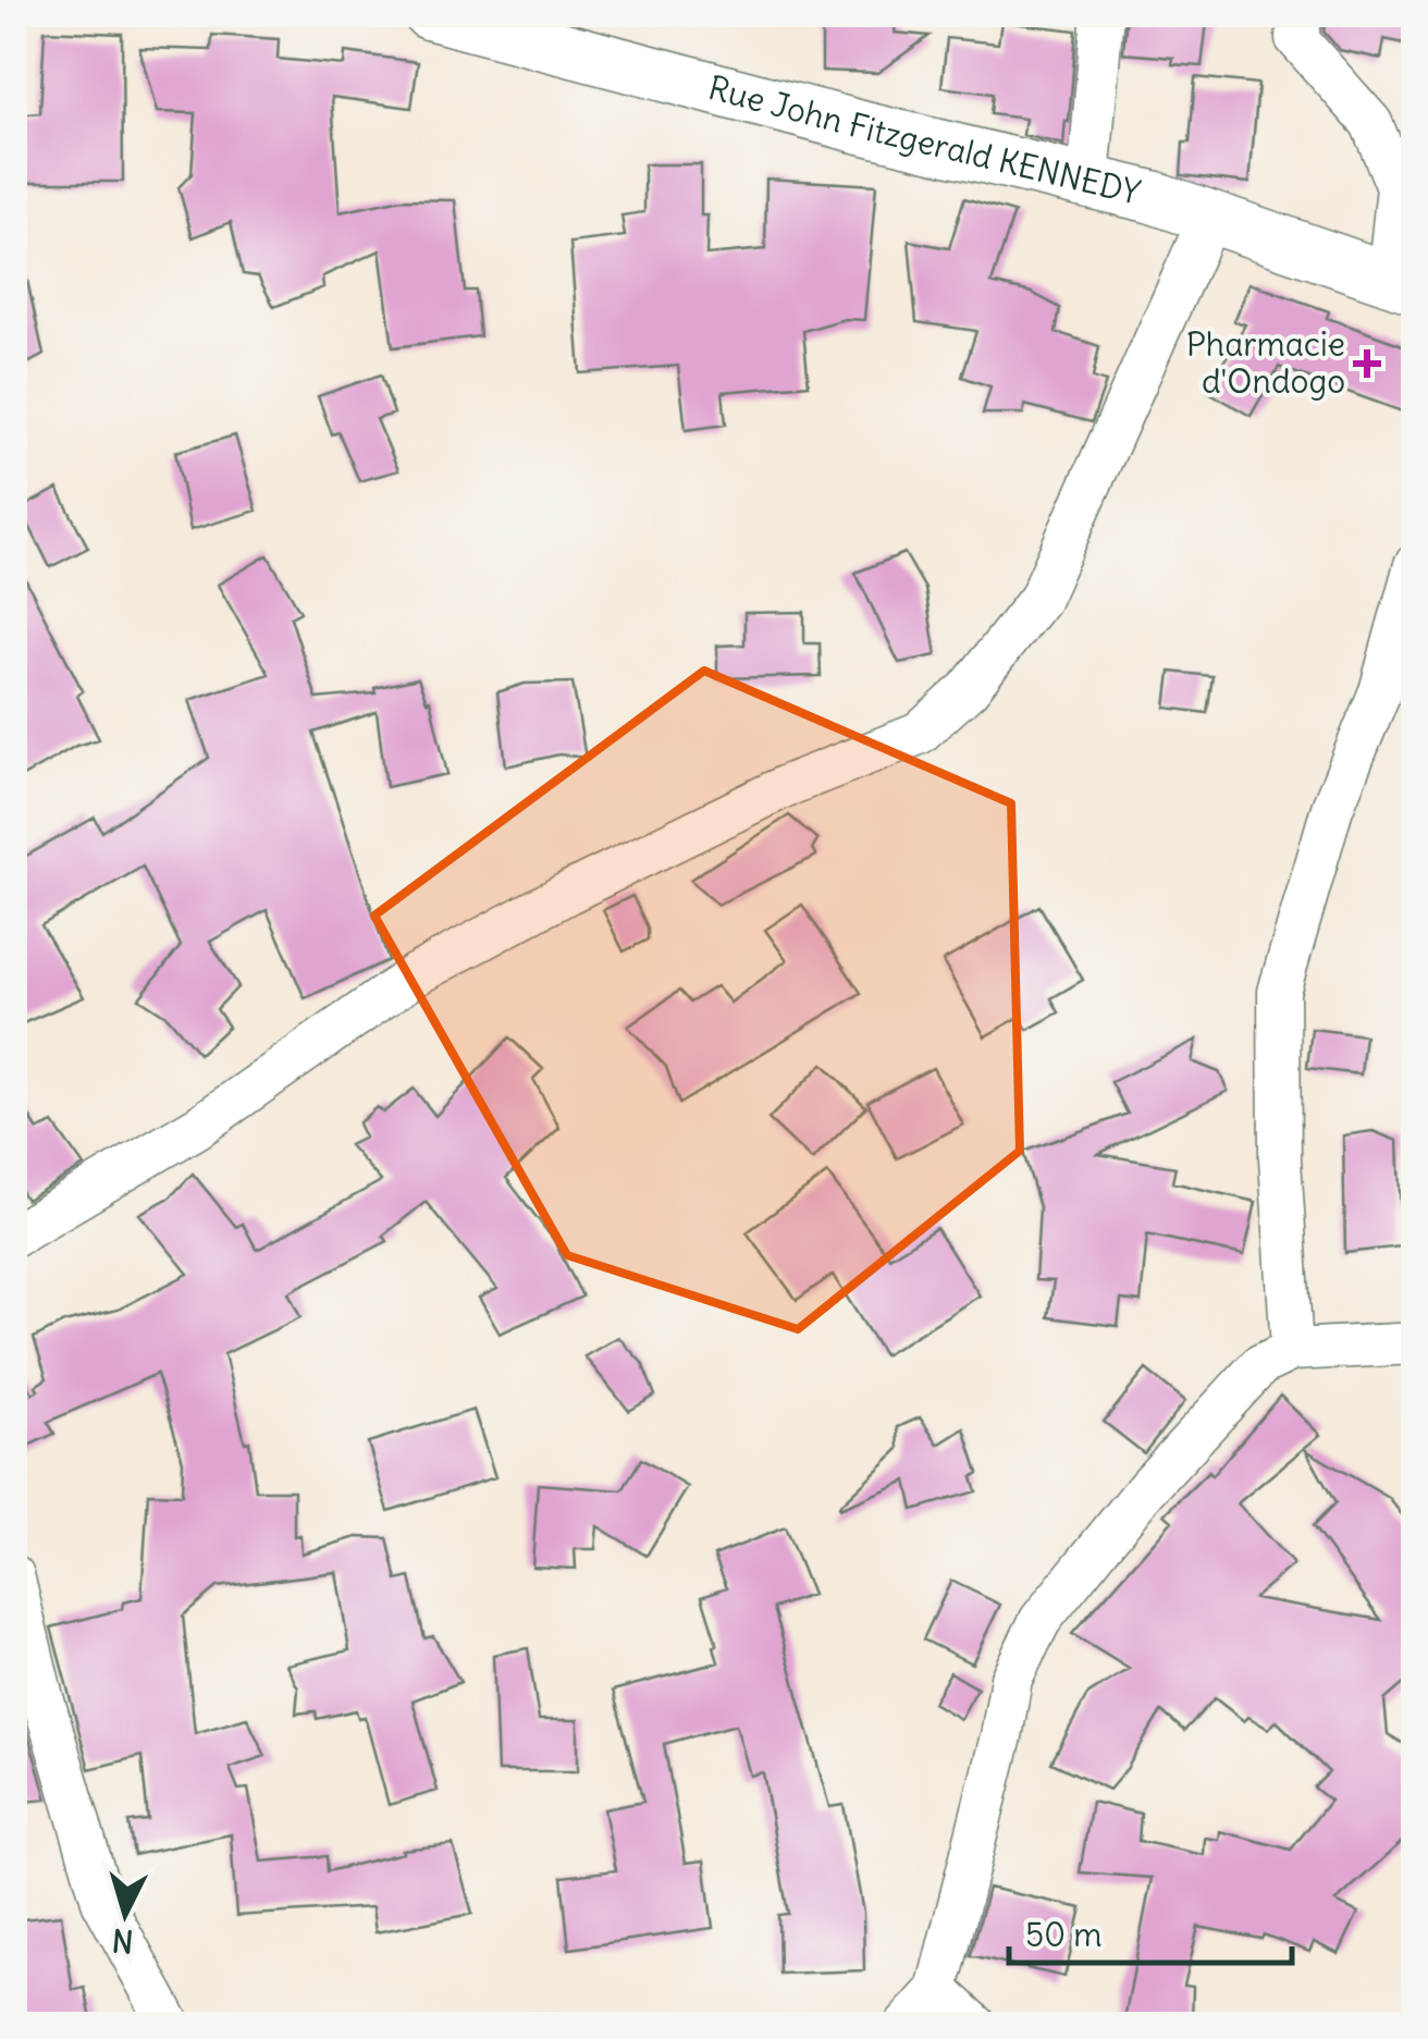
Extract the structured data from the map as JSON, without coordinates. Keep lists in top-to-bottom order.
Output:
{
  "streets": {
    "street": ["Rue John Fitzgerald KENNEDY"]
  },
  "places": {
    "health": ["Pharmacie d'Ondogo"]
  },
  "scale_bar": "50 m",
  "north": "bottom"
}
